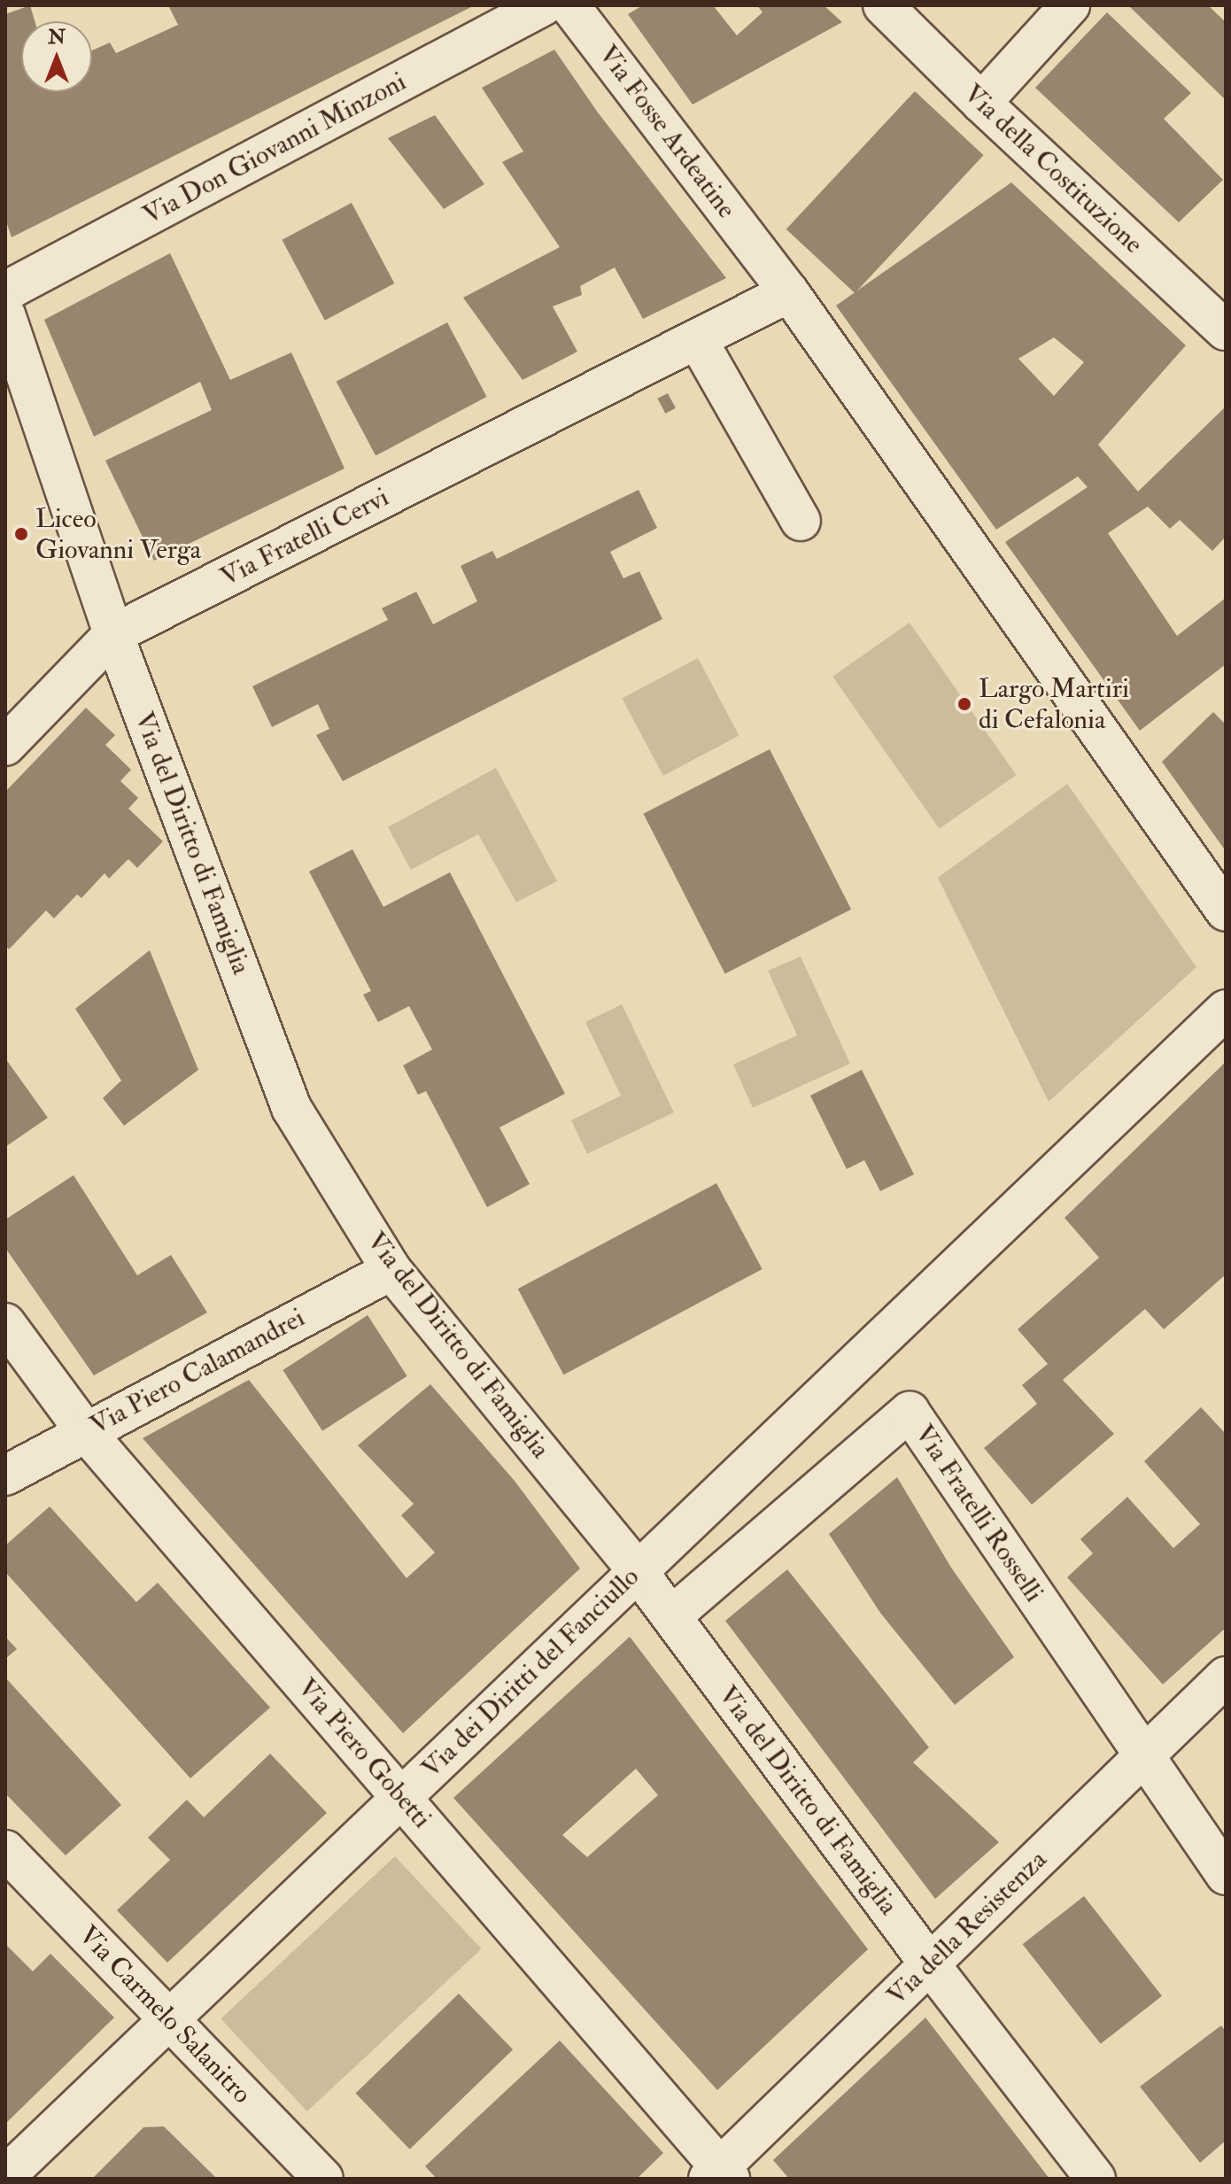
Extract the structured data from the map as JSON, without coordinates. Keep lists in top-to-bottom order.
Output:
{
  "streets": {
    "street": [
      "Via Fosse Ardeatine",
      "Via Don Giovanni Minzoni",
      "Via della Costituzione",
      "Via Fratelli Cervi",
      "Via del Diritto di Famiglia",
      "Via Piero Calamandrei",
      "Via Fratelli Rosselli",
      "Via dei Diritti del Fanciullo",
      "Via Piero Gobetti",
      "Via della Resistenza",
      "Via Carmelo Salanitro"
    ]
  },
  "crossings": [
    ["Via Fosse Ardeatine", "Via Fratelli Cervi"],
    ["Via Fratelli Cervi", "Via del Diritto di Famiglia"],
    ["Via del Diritto di Famiglia", "Via Piero Calamandrei"],
    ["Via del Diritto di Famiglia", "Via Fratelli Rosselli"],
    ["Via del Diritto di Famiglia", "Via dei Diritti del Fanciullo"],
    ["Via del Diritto di Famiglia", "Via della Resistenza"],
    ["Via Piero Calamandrei", "Via Piero Gobetti"],
    ["Via Fratelli Rosselli", "Via della Resistenza"],
    ["Via dei Diritti del Fanciullo", "Via Piero Gobetti"],
    ["Via dei Diritti del Fanciullo", "Via Carmelo Salanitro"],
    ["Via Piero Gobetti", "Via della Resistenza"]
  ],
  "places": ["Liceo Giovanni Verga", "Largo Martiri di Cefalonia"],
  "north": "top"
}
